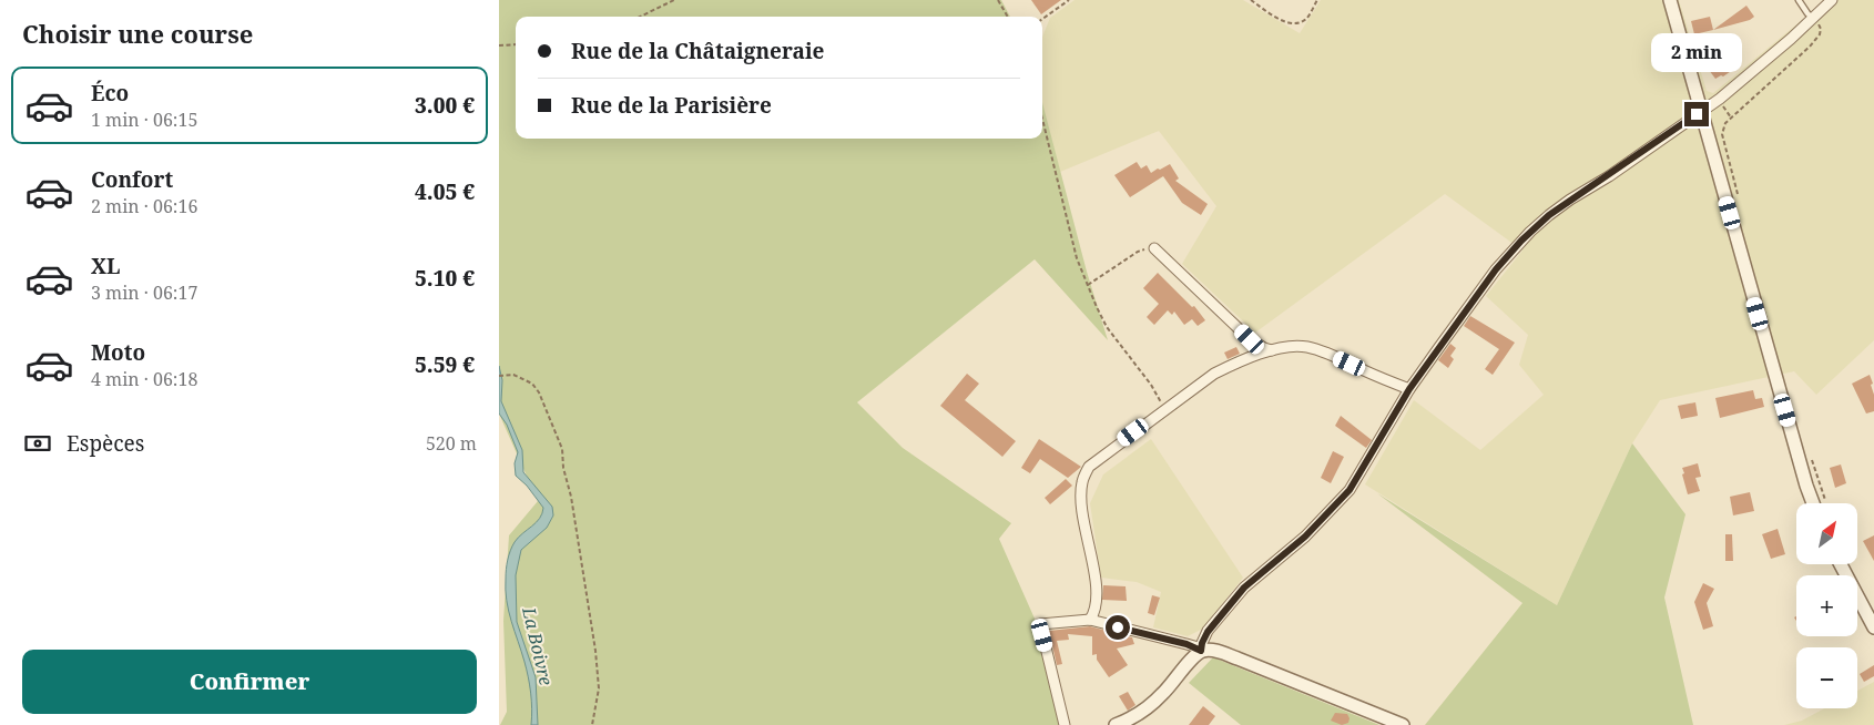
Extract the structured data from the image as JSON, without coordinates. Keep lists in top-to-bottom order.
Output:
{
  "water": ["La Boivre"],
  "north": "top right",
  "page": {
    "heading": "Choisir une course",
    "banner": ["Rue de la Châtaigneraie", "Rue de la Parisière"],
    "bubble": "2 min",
    "list": [
      {
        "name": "Éco",
        "note": "1 min · 06:15",
        "value": "3.00 €"
      },
      {
        "name": "Confort",
        "note": "2 min · 06:16",
        "value": "4.05 €"
      },
      {
        "name": "XL",
        "note": "3 min · 06:17",
        "value": "5.10 €"
      },
      {
        "name": "Moto",
        "note": "4 min · 06:18",
        "value": "5.59 €"
      }
    ],
    "pay": ["Espèces", "520 m"],
    "map_buttons": ["+", "−"],
    "buttons": "Confirmer"
  }
}
